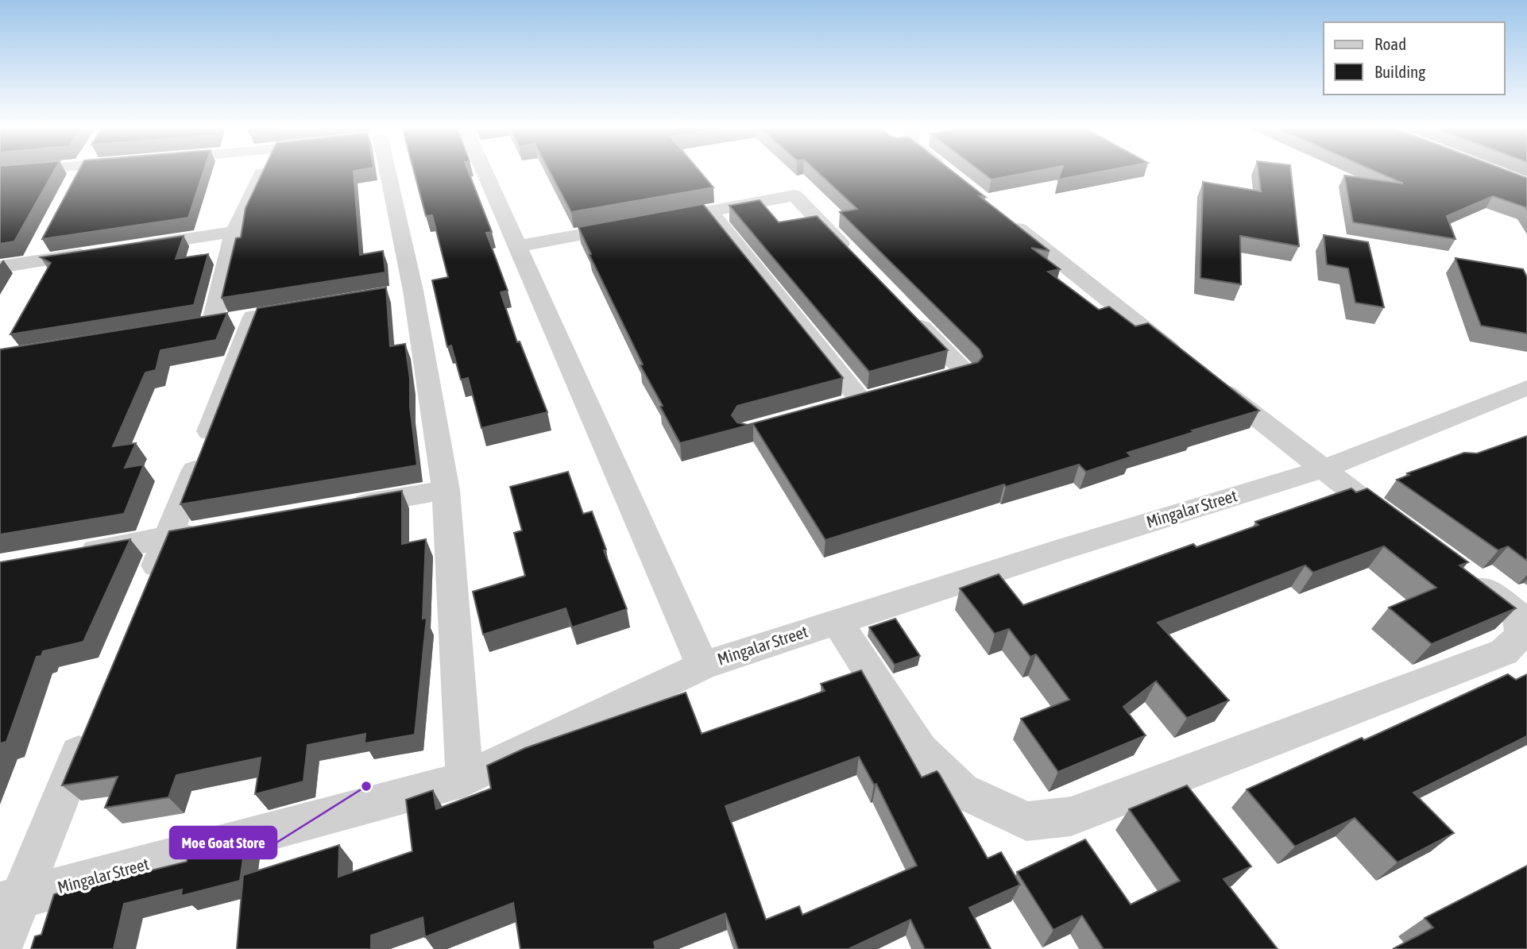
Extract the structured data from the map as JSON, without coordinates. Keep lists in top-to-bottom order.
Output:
{
  "streets": {
    "street": ["Mingalar Street"]
  },
  "places": ["Moe Goat Store"],
  "legend": ["Road", "Building"]
}
